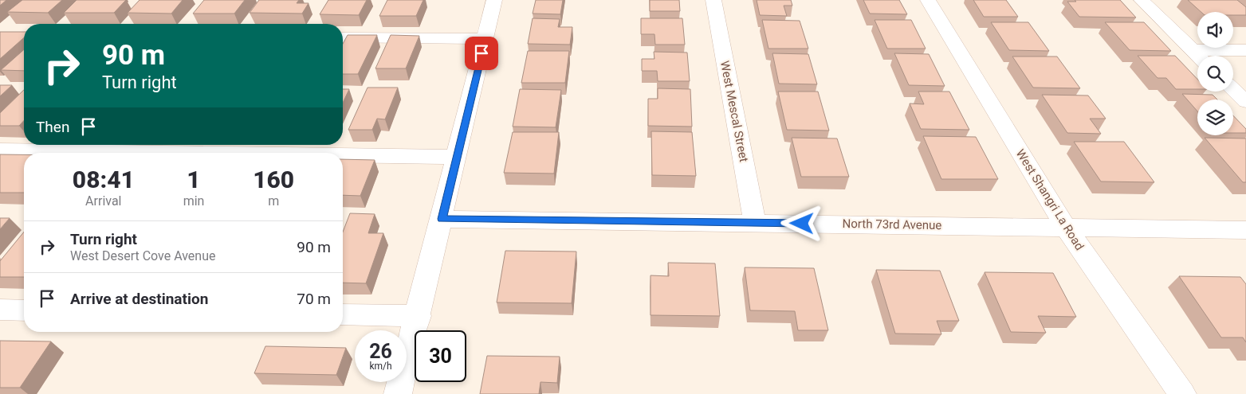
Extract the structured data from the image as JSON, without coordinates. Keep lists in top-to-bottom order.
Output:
{
  "streets": {
    "street": ["West Mescal Street", "West Shangri La Road", "North 73rd Avenue"]
  },
  "crossings": [
    ["West Mescal Street", "North 73rd Avenue"],
    ["West Shangri La Road", "North 73rd Avenue"]
  ],
  "page": {
    "turn": ["90 m", "Turn right"],
    "then": "Then",
    "eta": [
      "08:41",
      "Arrival",
      "1",
      "min",
      "160",
      "m"
    ],
    "list": [
      {
        "name": "Turn right",
        "note": "West Desert Cove Avenue",
        "value": "90 m"
      },
      {
        "name": "Arrive at destination",
        "value": "70 m"
      }
    ],
    "speed": "26 km/h",
    "limit": "30"
  }
}
